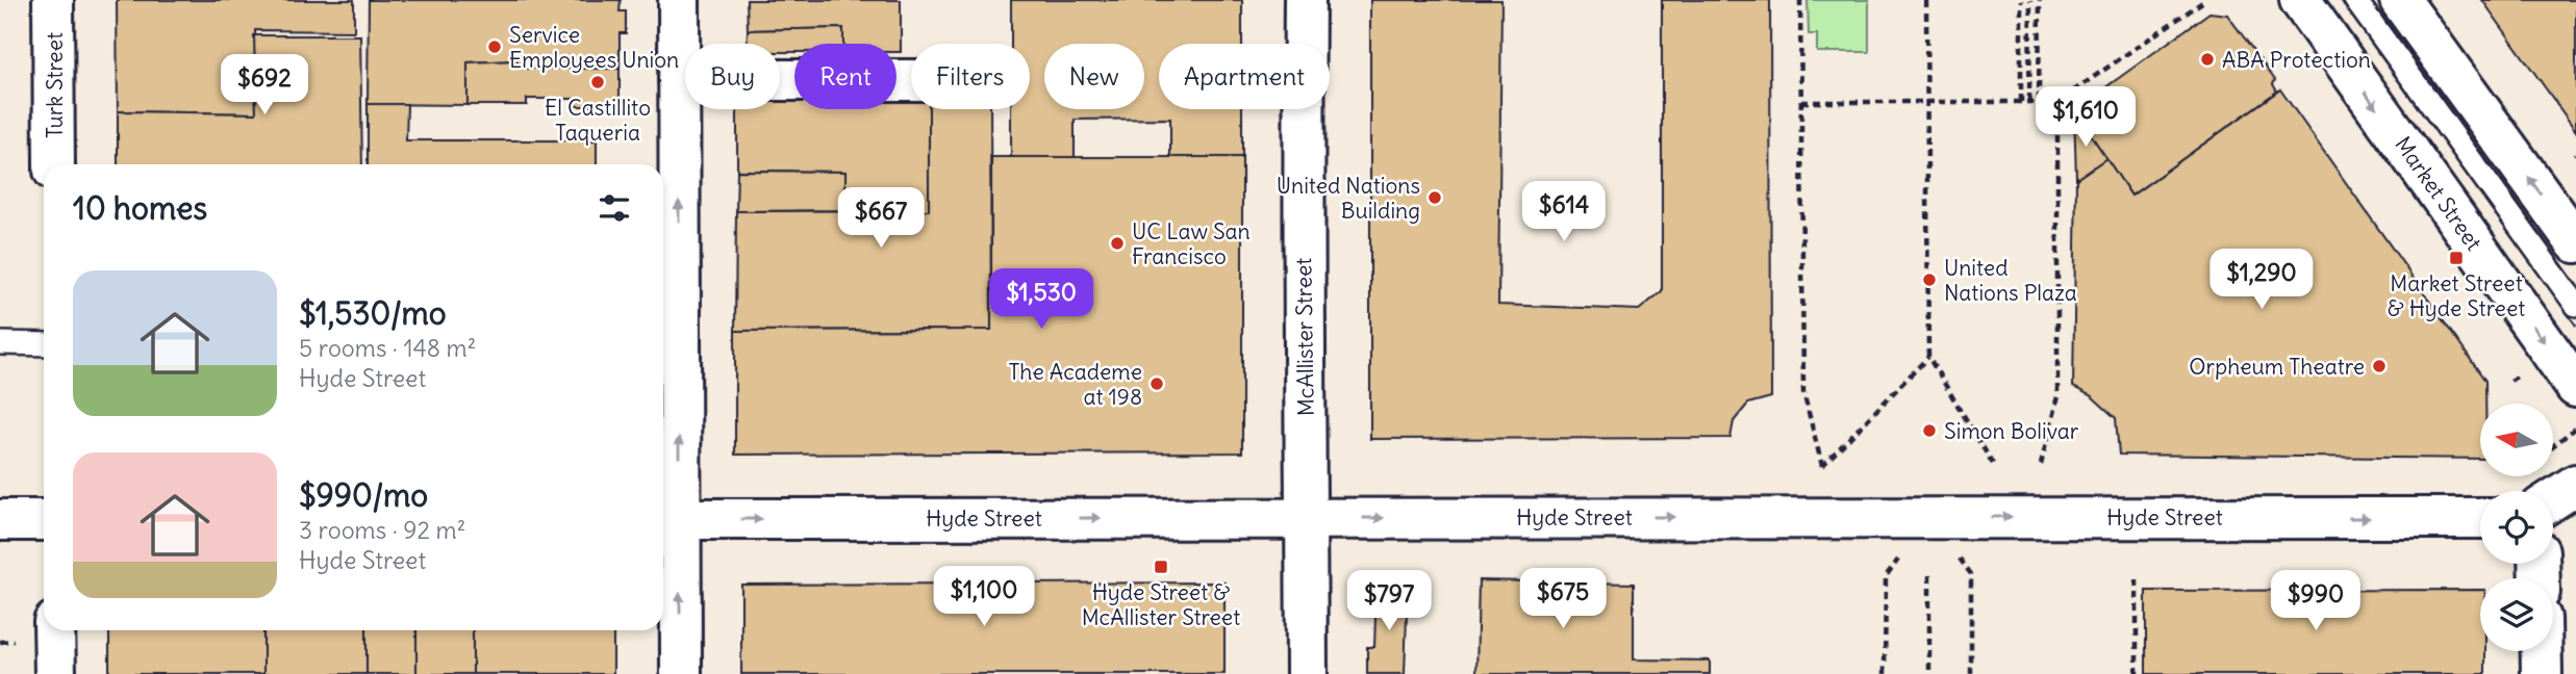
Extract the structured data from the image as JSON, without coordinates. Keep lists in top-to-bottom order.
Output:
{
  "streets": {
    "street": [
      "Turk Street",
      "Market Street",
      "McAllister Street",
      "Hyde Street"
    ]
  },
  "crossings": [
    ["McAllister Street", "Hyde Street"]
  ],
  "one_way": ["Hyde Street"],
  "places": {
    "other": [
      "Service Employees Union",
      "ABA Protection",
      "El Castillito Taqueria",
      "United Nations Building",
      "UC Law San Francisco",
      "United Nations Plaza",
      "Orpheum Theatre",
      "The Academe at 198",
      "Simon Bolivar"
    ],
    "transit": ["Market Street & Hyde Street", "Hyde Street & McAllister Street"]
  },
  "north": "left",
  "page": {
    "chip": [
      "Buy",
      "Rent",
      "Filters",
      "New",
      "Apartment"
    ],
    "price": [
      "$692",
      "$1,610",
      "$614",
      "$667",
      "$1,290",
      "$1,530",
      "$1,100",
      "$675",
      "$797",
      "$990"
    ],
    "heading": "10 homes",
    "list": [
      {
        "name": "$1,530/mo",
        "note": "5 rooms · 148 m² · Hyde Street"
      },
      {
        "name": "$990/mo",
        "note": "3 rooms · 92 m² · Hyde Street"
      }
    ]
  }
}
